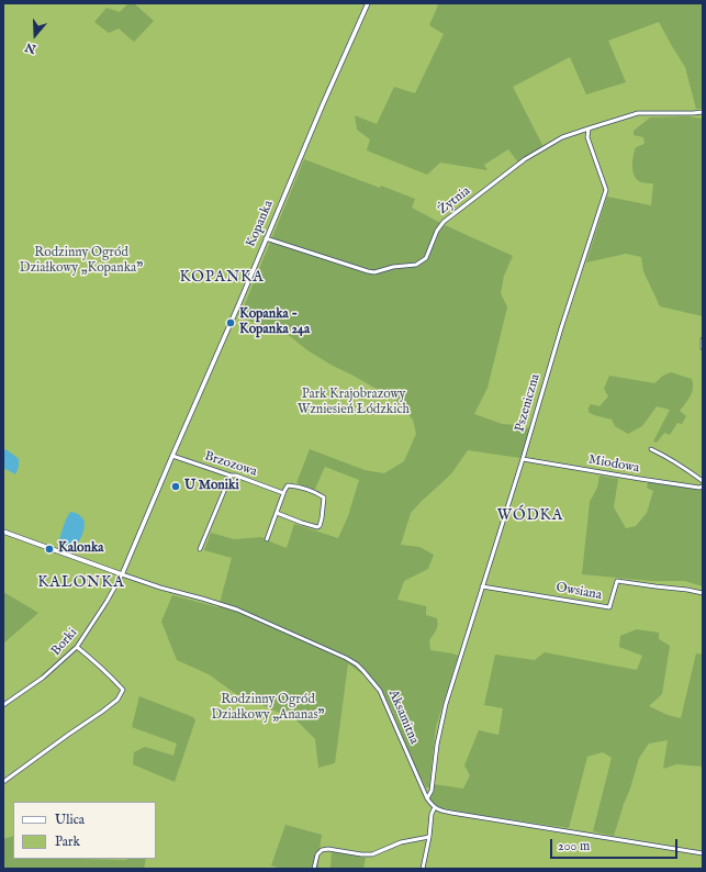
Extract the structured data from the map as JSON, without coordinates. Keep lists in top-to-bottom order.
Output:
{
  "streets": {
    "street": [
      "Żytnia",
      "Kopanka",
      "Pszeniczna",
      "Brzozowa",
      "Miodowa",
      "Owsiana",
      "Borki",
      "Aksamitna"
    ]
  },
  "crossings": [
    ["Żytnia", "Kopanka"],
    ["Żytnia", "Pszeniczna"],
    ["Kopanka", "Brzozowa"],
    ["Kopanka", "Borki"],
    ["Kopanka", "Aksamitna"],
    ["Pszeniczna", "Miodowa"],
    ["Pszeniczna", "Owsiana"],
    ["Pszeniczna", "Aksamitna"],
    ["Borki", "Aksamitna"]
  ],
  "districts": ["KOPANKA", "WÓDKA", "KALONKA"],
  "parks": ["Rodzinny Ogród Działkowy „Kopanka”", "Park Krajobrazowy Wzniesień Łódzkich", "Rodzinny Ogród Działkowy „Ananas”"],
  "places": ["Kopanka - Kopanka 24a", "U Moniki", "Kalonka"],
  "legend": ["Ulica", "Park"],
  "scale_bar": "200 m",
  "north": "bottom"
}
